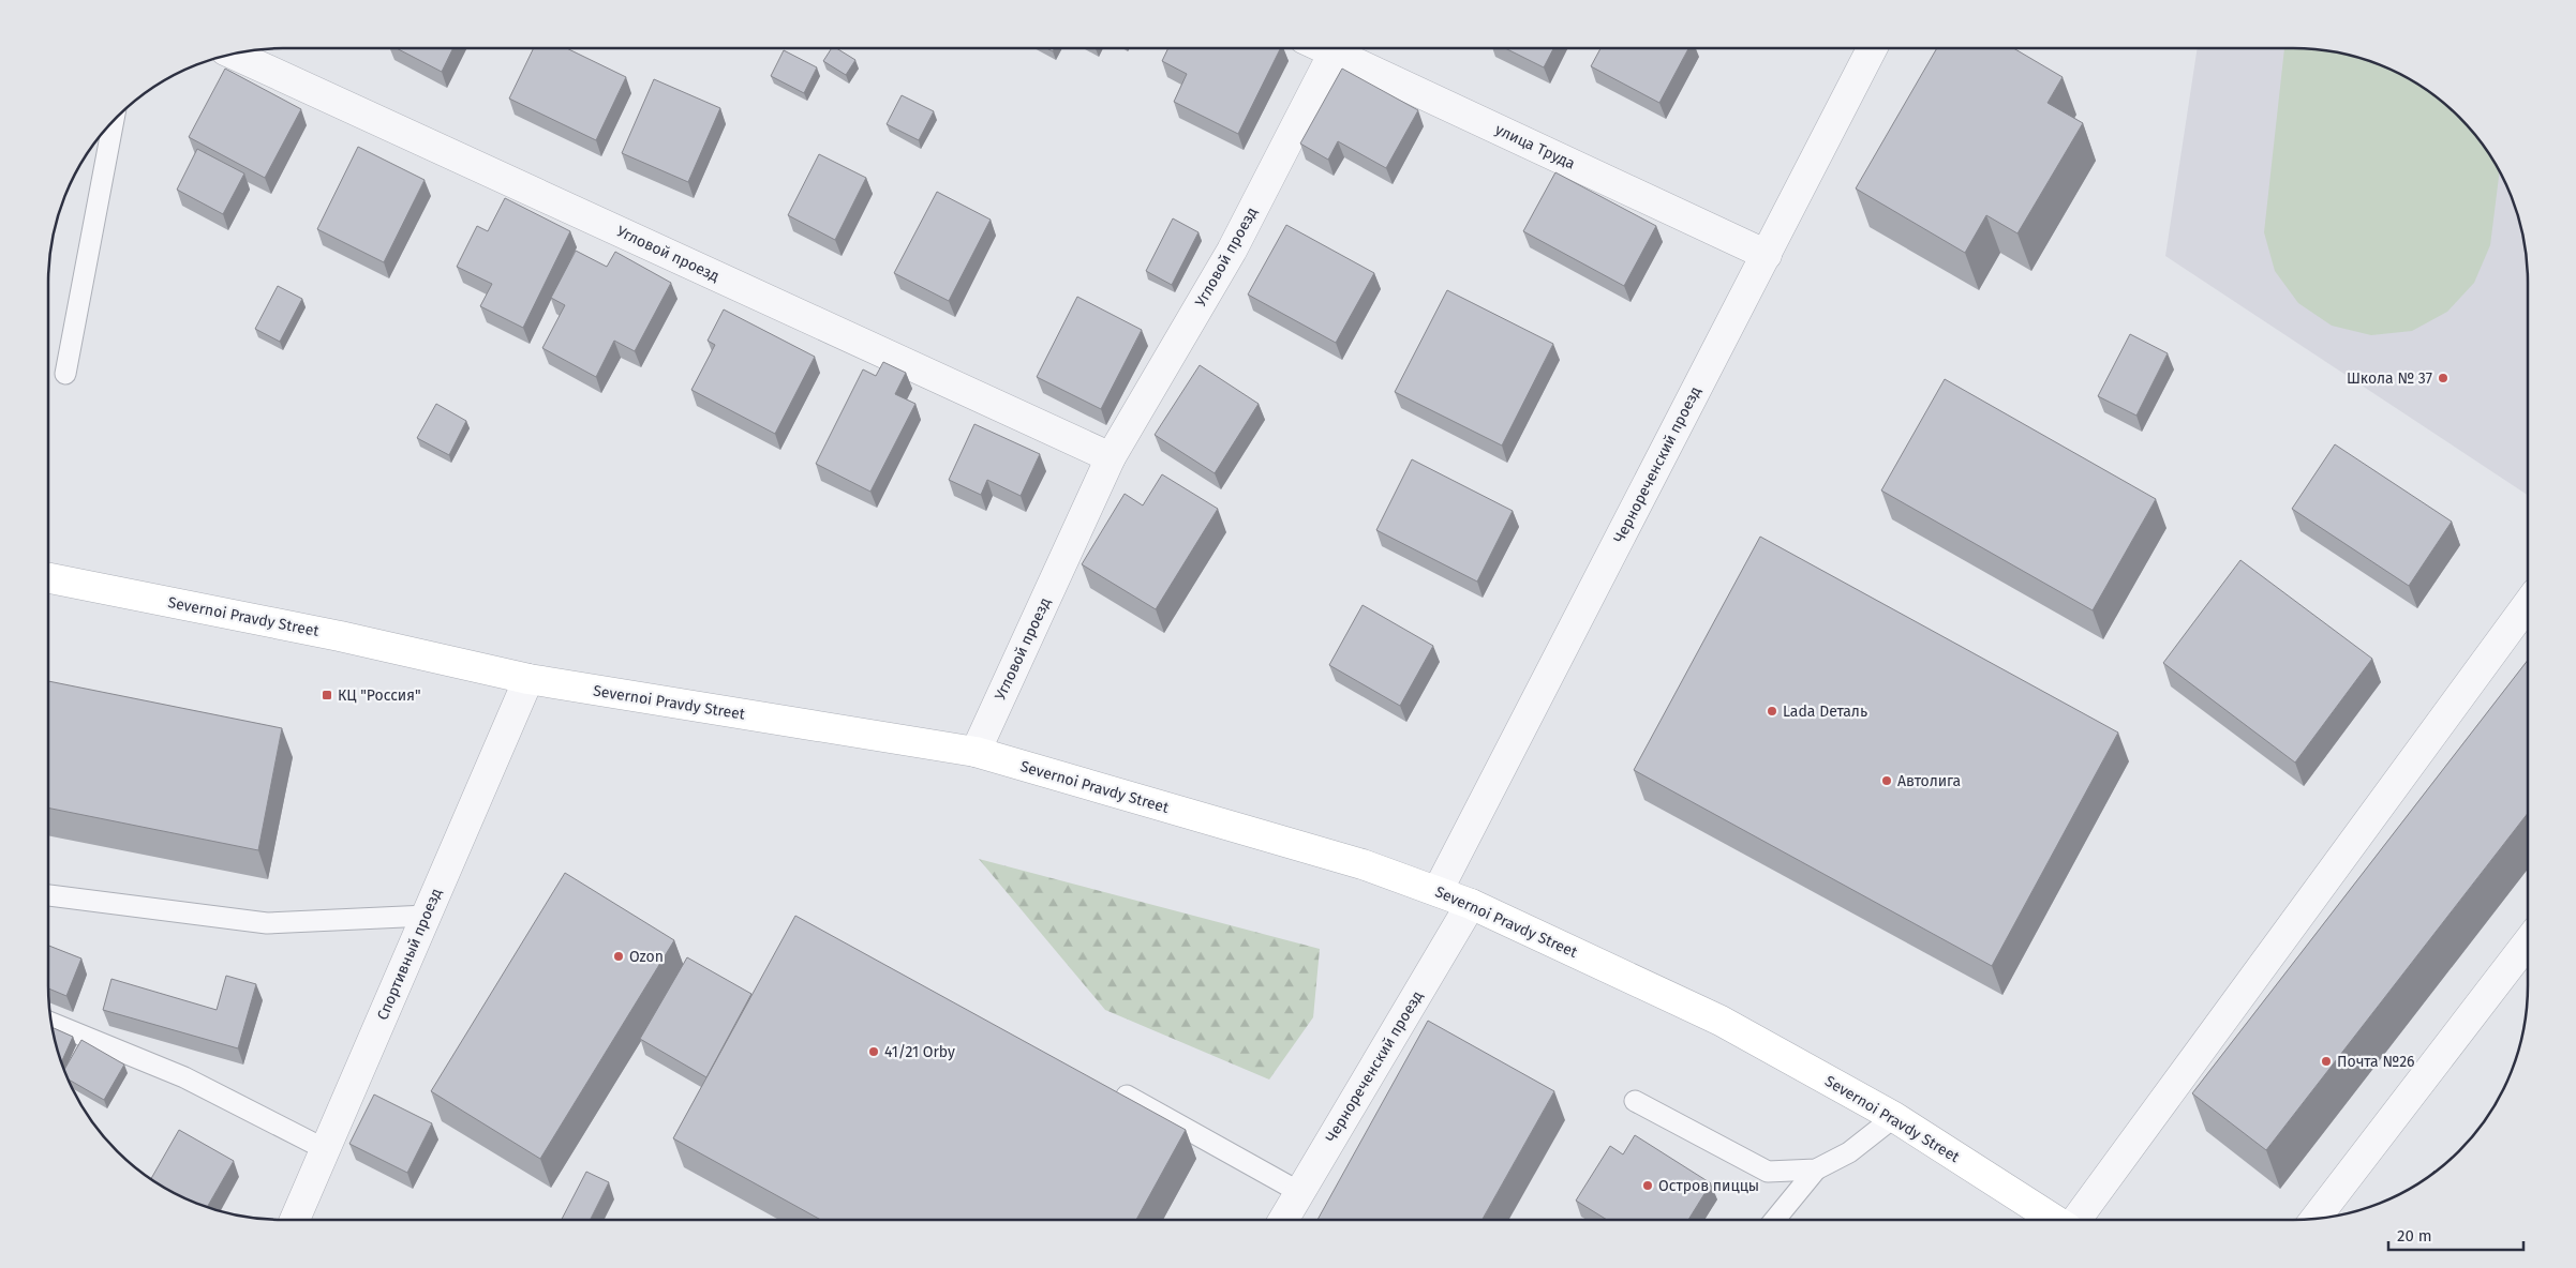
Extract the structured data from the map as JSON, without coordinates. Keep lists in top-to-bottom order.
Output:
{
  "streets": {
    "main road": ["Severnoi Pravdy Street"],
    "street": [
      "улица Труда",
      "Угловой проезд",
      "Чернореченский проезд",
      "Спортивный проезд"
    ]
  },
  "crossings": [
    ["улица Труда", "Угловой проезд"],
    ["улица Труда", "Чернореченский проезд"],
    ["Угловой проезд", "Severnoi Pravdy Street"],
    ["Чернореченский проезд", "Severnoi Pravdy Street"],
    ["Severnoi Pravdy Street", "Спортивный проезд"]
  ],
  "places": {
    "other": [
      "Школа № 37",
      "Lada Dеталь",
      "Автолига",
      "Ozon",
      "41/21 Orby",
      "Почта №26",
      "Остров пиццы"
    ],
    "transit": ["КЦ \"Россия\""]
  },
  "scale_bar": "20 m"
}
